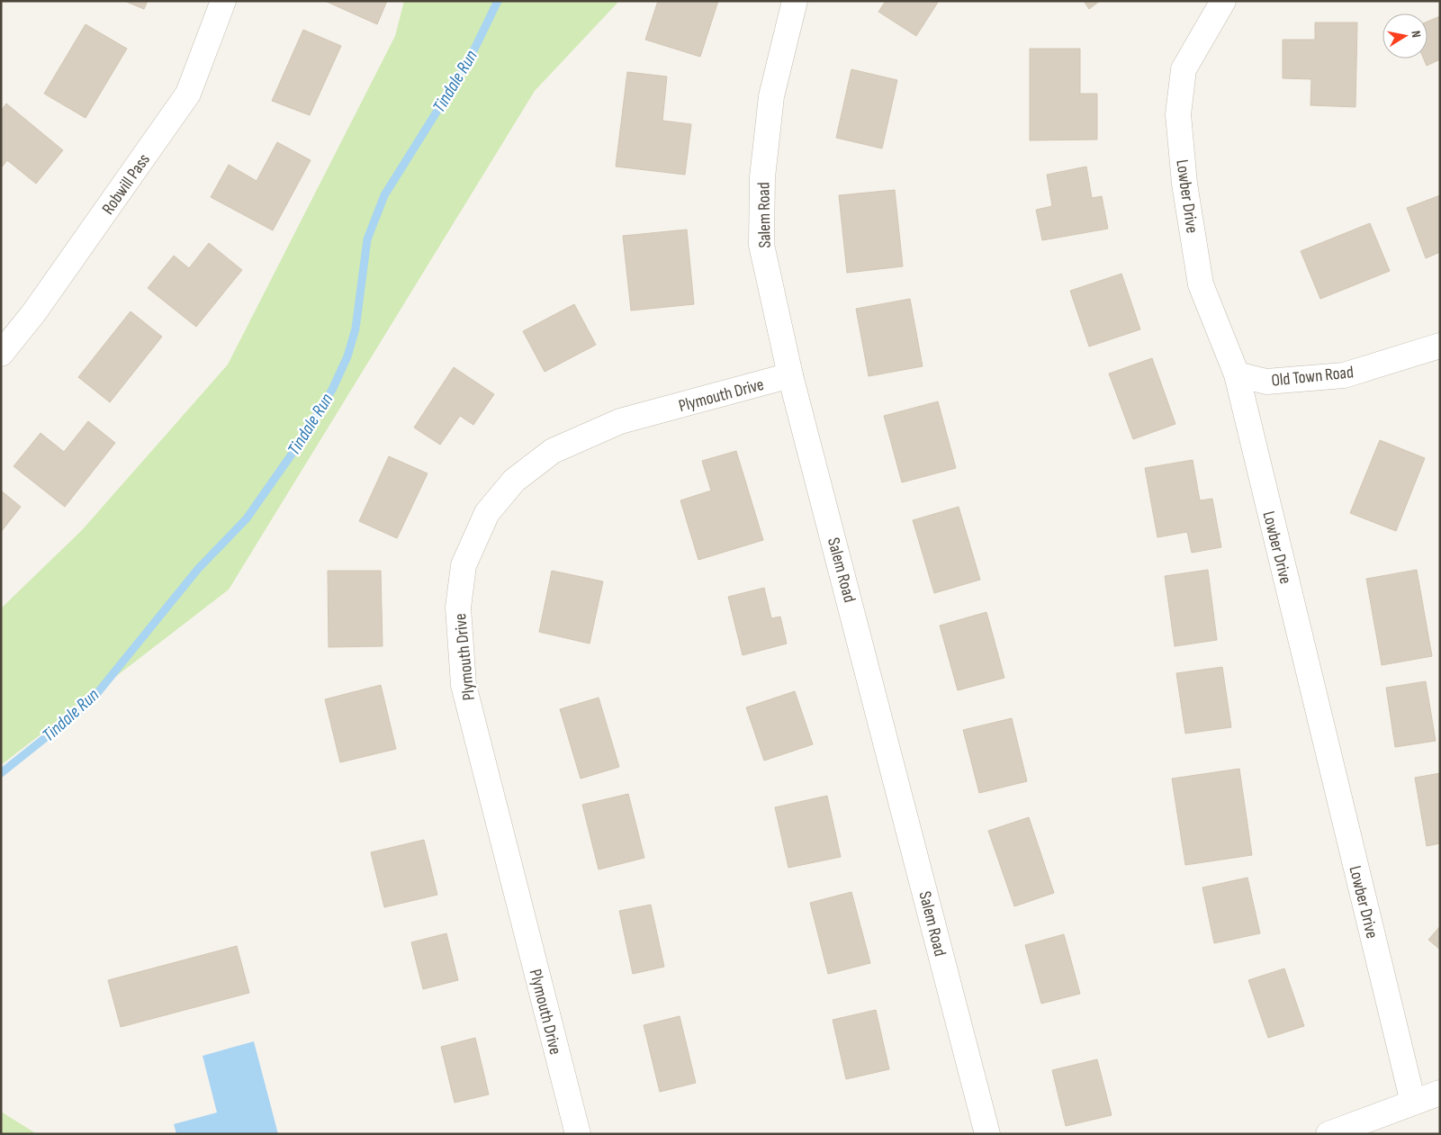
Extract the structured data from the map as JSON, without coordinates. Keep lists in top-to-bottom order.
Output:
{
  "streets": {
    "street": [
      "Robwill Pass",
      "Lowber Drive",
      "Salem Road",
      "Old Town Road",
      "Plymouth Drive"
    ]
  },
  "crossings": [
    ["Lowber Drive", "Old Town Road"],
    ["Salem Road", "Plymouth Drive"]
  ],
  "water": ["Tindale Run"],
  "north": "right"
}
